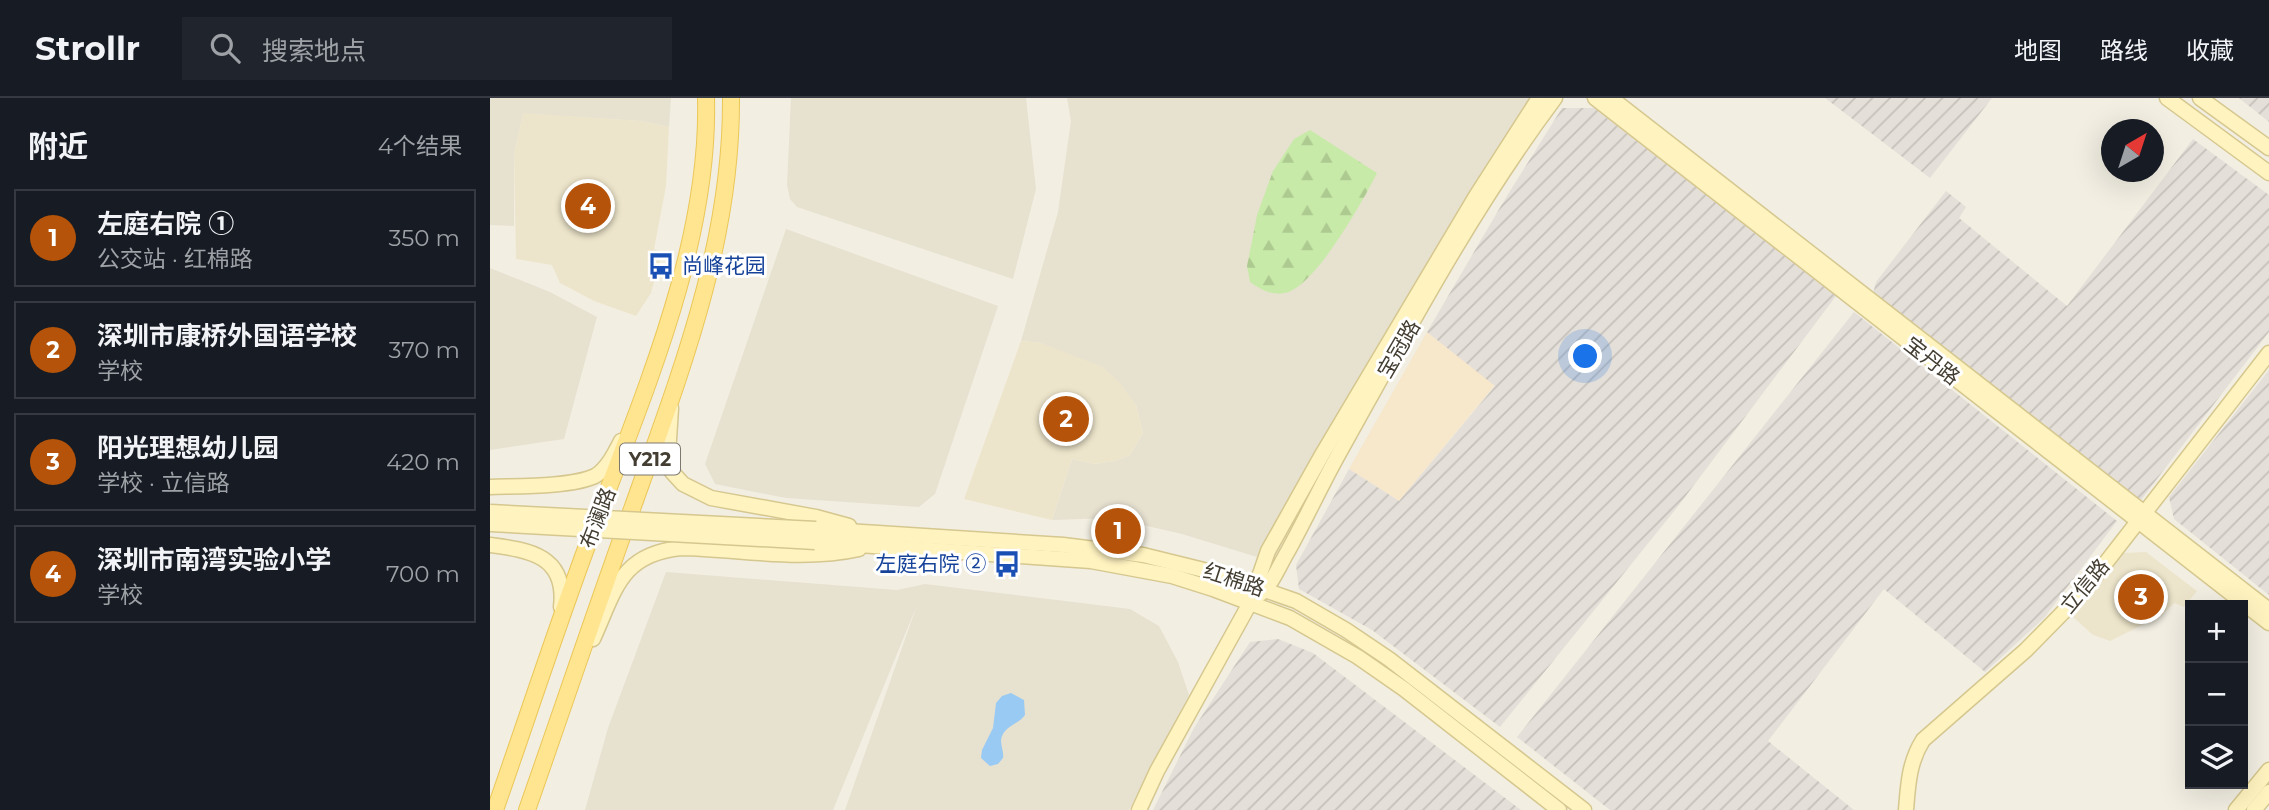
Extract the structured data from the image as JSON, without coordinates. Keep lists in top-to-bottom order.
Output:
{
  "streets": {
    "main road": ["Y212", "布澜路"],
    "street": [
      "宝冠路",
      "宝丹路",
      "红棉路",
      "立信路"
    ]
  },
  "crossings": [
    ["宝冠路", "红棉路"],
    ["宝丹路", "立信路"]
  ],
  "places": {
    "bus stop": ["尚峰花园", "左庭右院 ②"]
  },
  "north": "top right",
  "page": {
    "header": "Strollr",
    "search": "搜索地点",
    "nav": ["地图", "路线", "收藏"],
    "heading": ["附近", "4个结果"],
    "pins": [
      "4",
      "2",
      "1",
      "3"
    ],
    "list": [
      {
        "mark": "1",
        "name": "左庭右院 ①",
        "note": "公交站 · 红棉路",
        "value": "350 m"
      },
      {
        "mark": "2",
        "name": "深圳市康桥外国语学校",
        "note": "学校",
        "value": "370 m"
      },
      {
        "mark": "3",
        "name": "阳光理想幼儿园",
        "note": "学校 · 立信路",
        "value": "420 m"
      },
      {
        "mark": "4",
        "name": "深圳市南湾实验小学",
        "note": "学校",
        "value": "700 m"
      }
    ],
    "map_buttons": ["+", "−"]
  }
}
